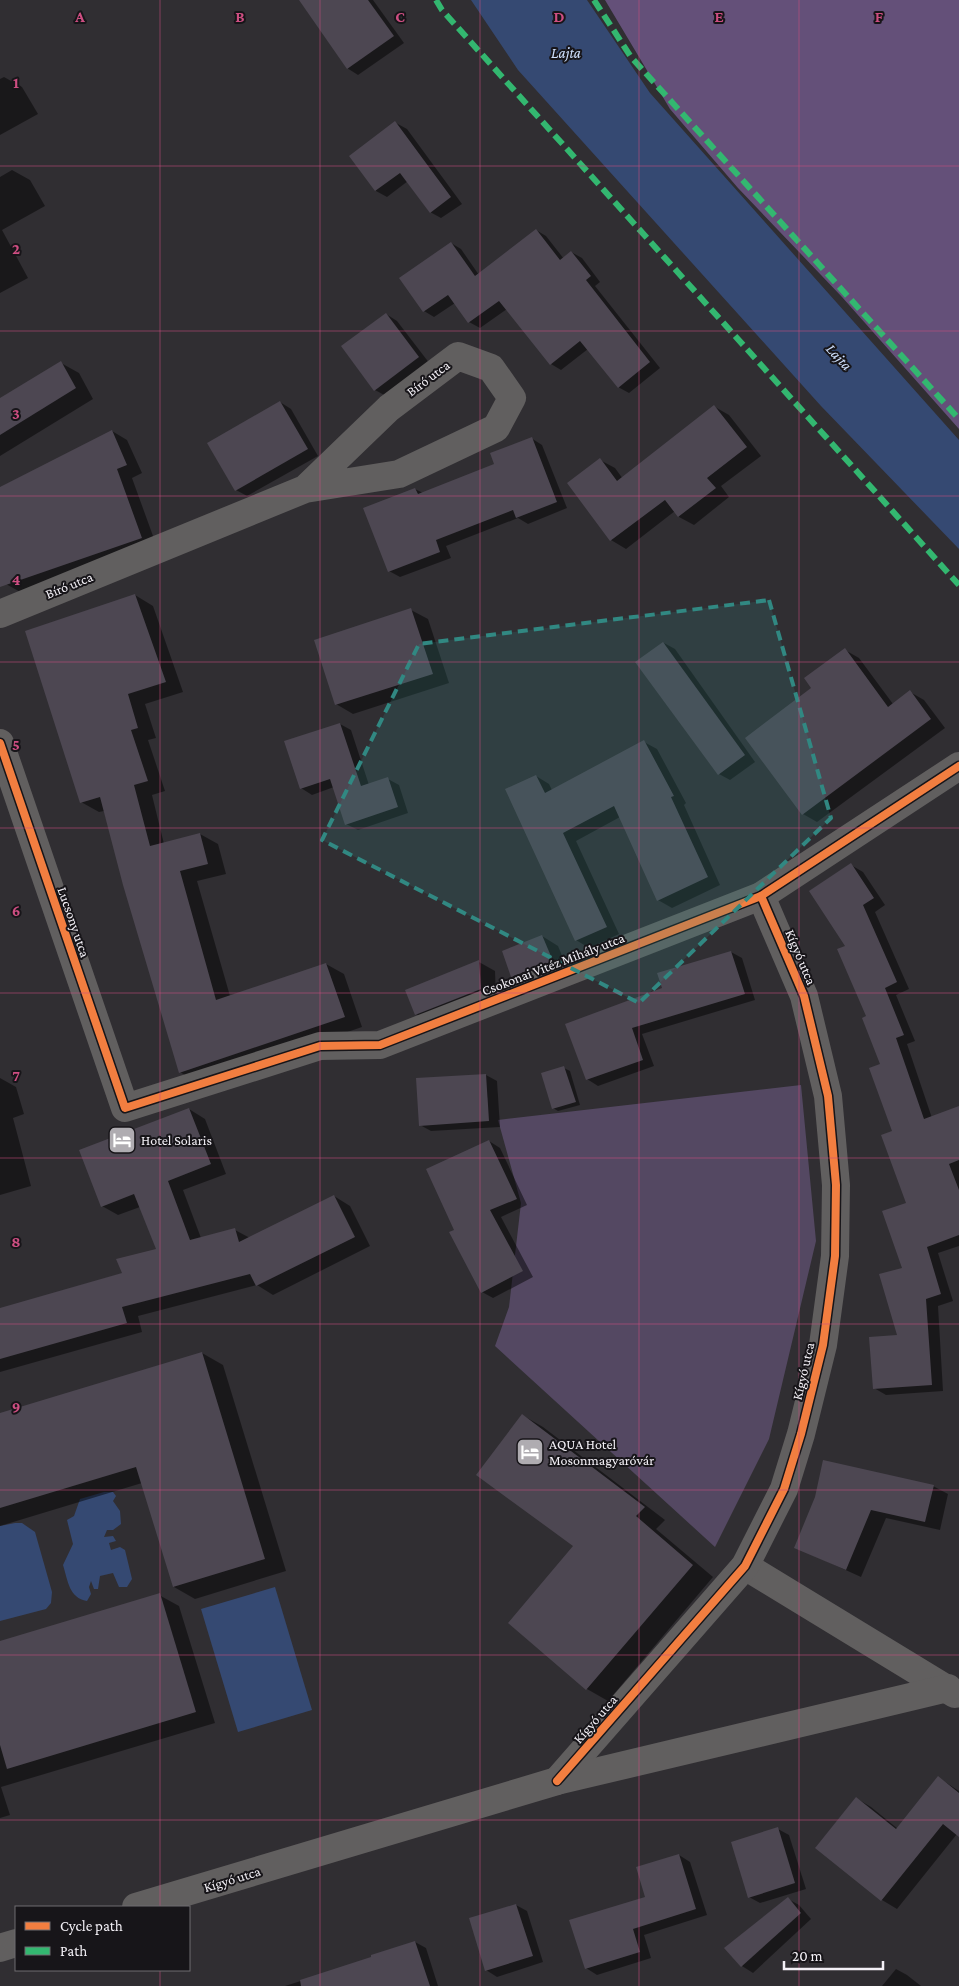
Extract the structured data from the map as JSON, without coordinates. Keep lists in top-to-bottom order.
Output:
{
  "streets": {
    "street": [
      "Bíró utca",
      "Lucsony utca",
      "Kígyó utca",
      "Csokonai Vitéz Mihály utca"
    ]
  },
  "crossings": [
    ["Lucsony utca", "Csokonai Vitéz Mihály utca"],
    ["Kígyó utca", "Csokonai Vitéz Mihály utca"]
  ],
  "water": ["Lajta"],
  "places": {
    "hotel": ["Hotel Solaris", "AQUA Hotel Mosonmagyaróvár"]
  },
  "legend": ["Cycle path", "Path"],
  "scale_bar": "20 m",
  "grid": {
    "columns": [
      "A",
      "B",
      "C",
      "D",
      "E",
      "F"
    ],
    "rows": [
      "1",
      "2",
      "3",
      "4",
      "5",
      "6",
      "7",
      "8",
      "9"
    ]
  }
}
